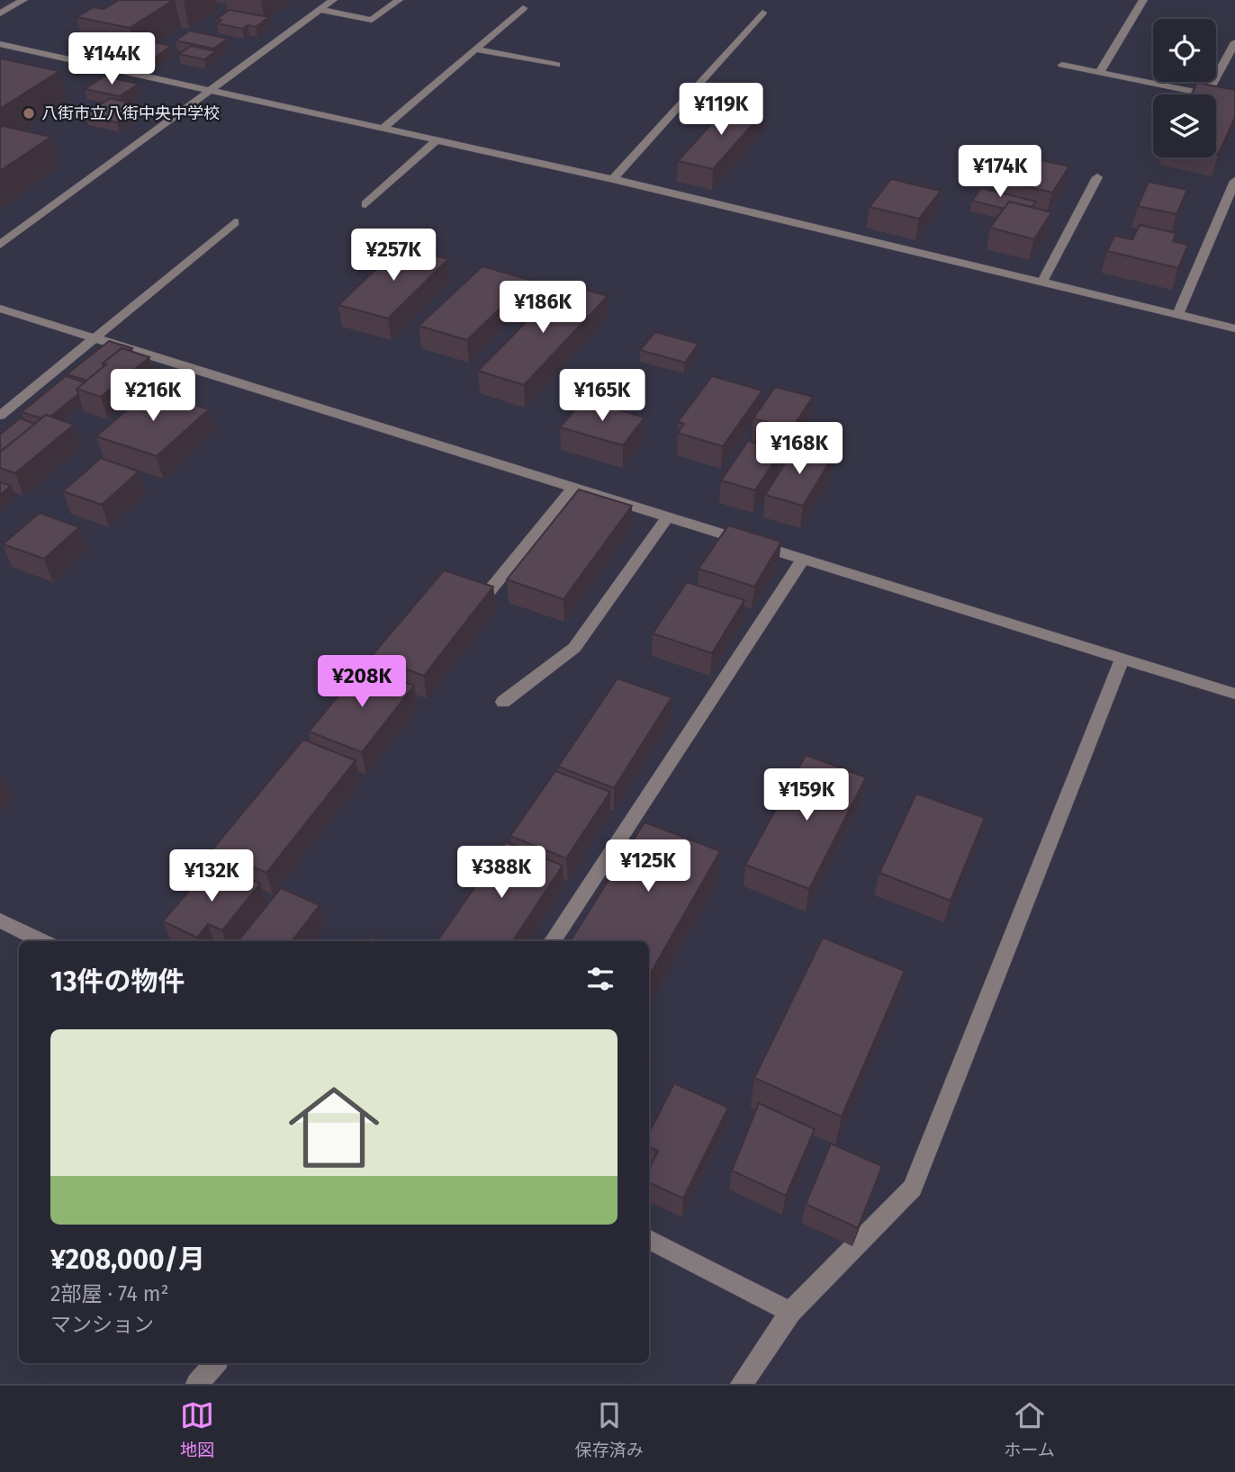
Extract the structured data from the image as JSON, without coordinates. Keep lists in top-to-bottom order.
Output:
{
  "places": ["八街市立八街中央中学校"],
  "page": {
    "price": [
      "¥144K",
      "¥119K",
      "¥174K",
      "¥257K",
      "¥186K",
      "¥216K",
      "¥165K",
      "¥168K",
      "¥208K",
      "¥159K",
      "¥125K",
      "¥388K",
      "¥132K"
    ],
    "heading": "13件の物件",
    "list": [
      {
        "name": "¥208,000/月",
        "note": "2部屋 · 74 m² · マンション"
      }
    ],
    "tabs": ["地図", "保存済み", "ホーム"]
  }
}
